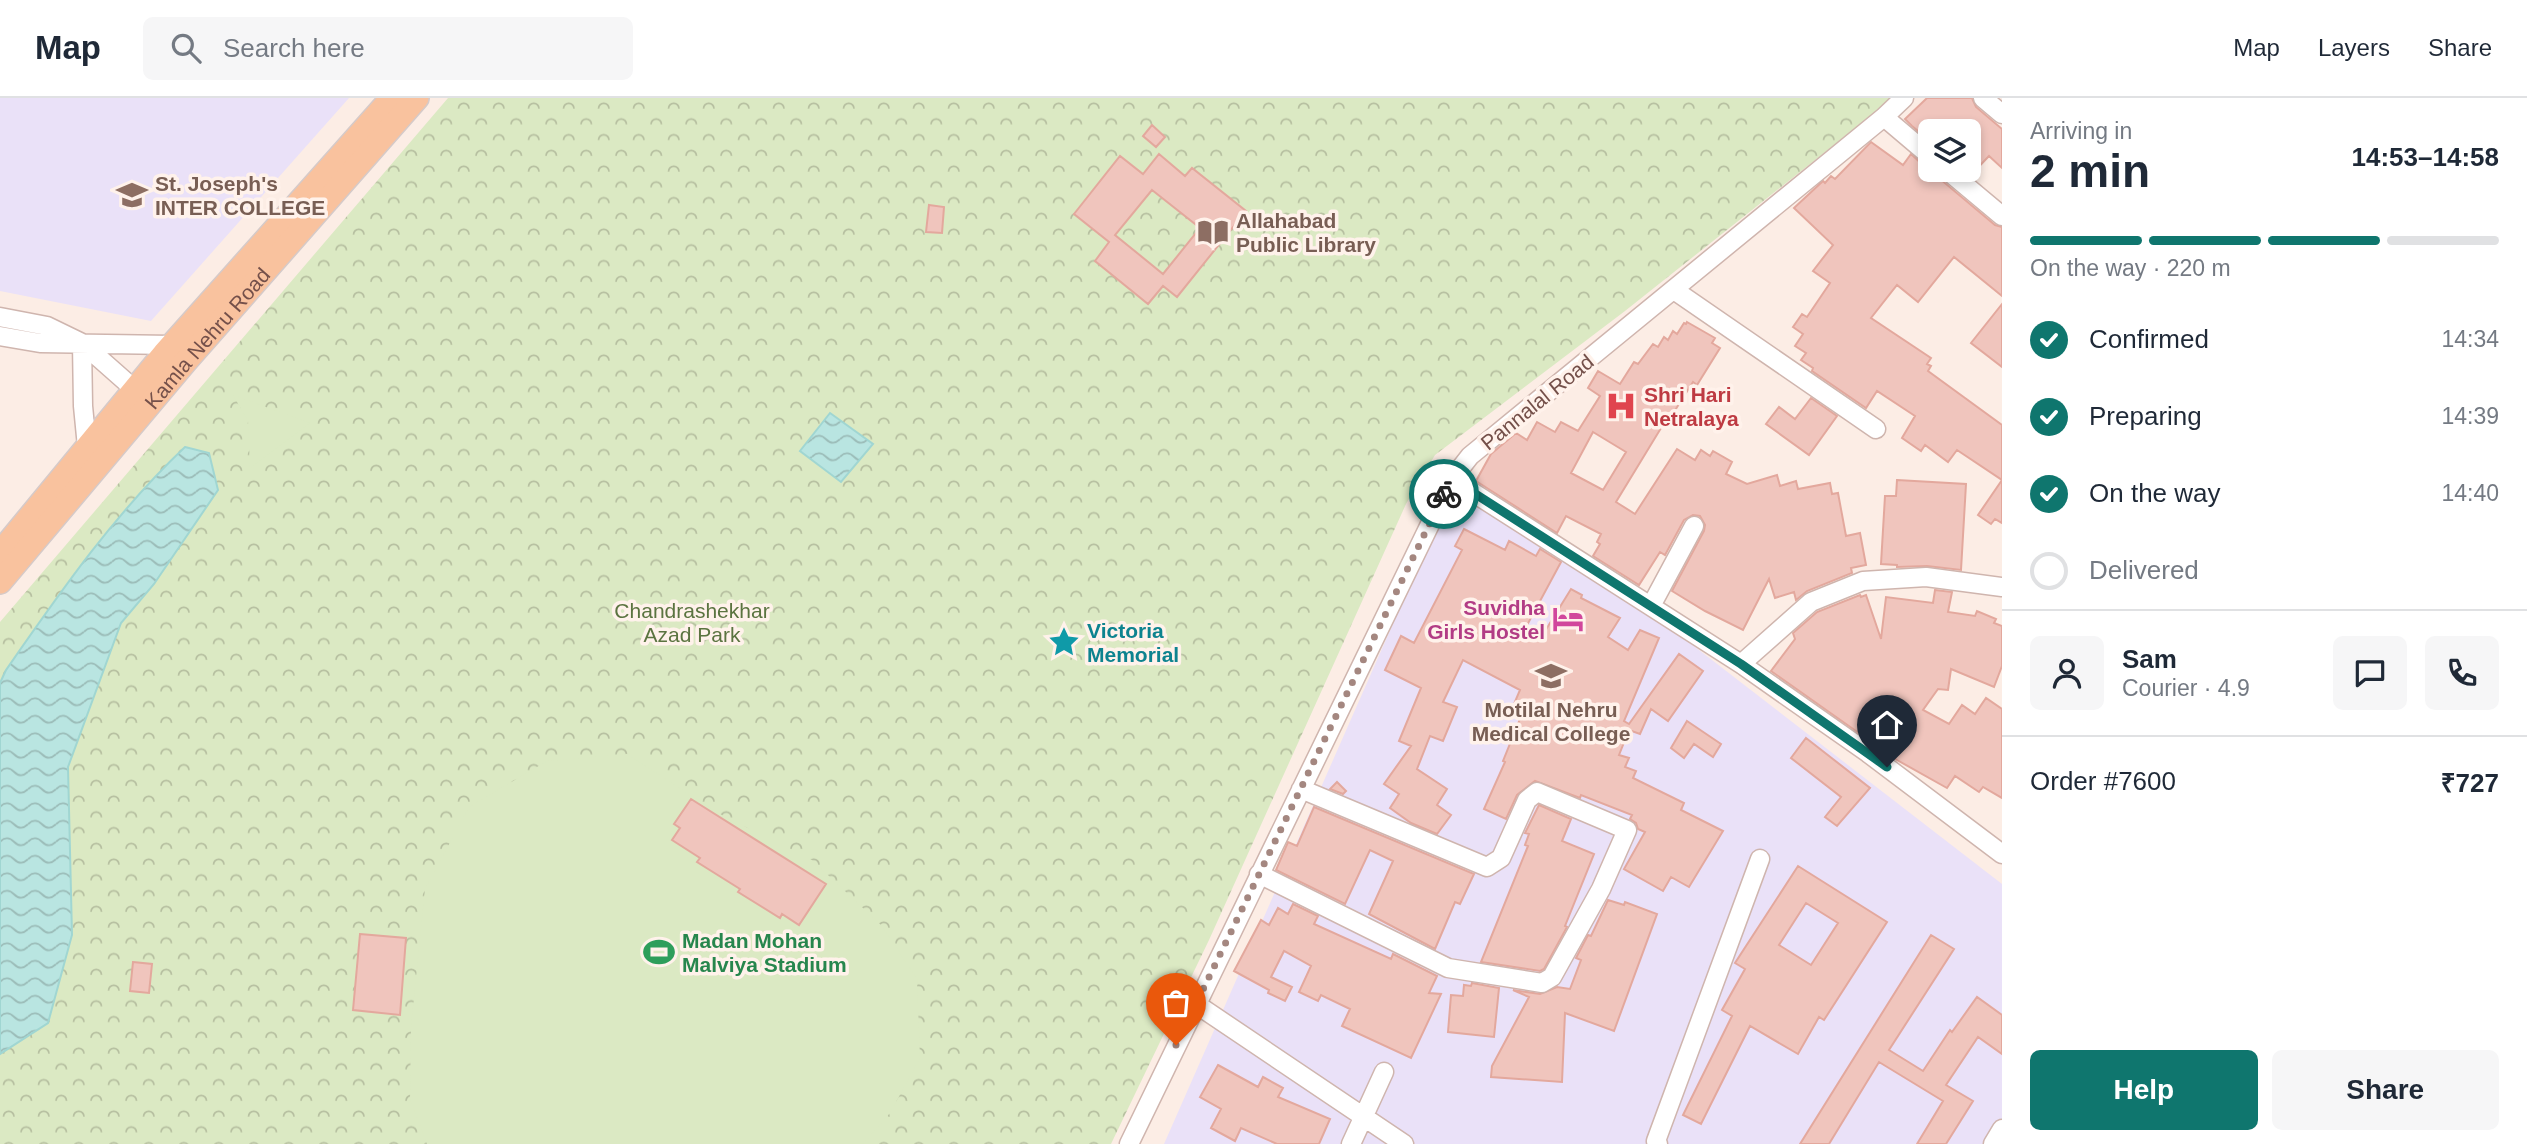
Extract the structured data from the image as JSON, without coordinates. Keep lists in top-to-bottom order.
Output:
{
  "streets": {
    "main road": ["Kamla Nehru Road"],
    "street": ["Pannalal Road"]
  },
  "parks": ["Chandrashekhar Azad Park"],
  "places": {
    "school or university": ["St. Joseph's INTER COLLEGE", "Motilal Nehru Medical College"],
    "library": ["Allahabad Public Library"],
    "hospital": ["Shri Hari Netralaya"],
    "hotel": ["Suvidha Girls Hostel"],
    "place": ["Victoria Memorial"],
    "sports": ["Madan Mohan Malviya Stadium"]
  },
  "page": {
    "header": "Map",
    "search": "Search here",
    "nav": ["Map", "Layers", "Share"],
    "heading": ["2 min", "Arriving in", "14:53–14:58"],
    "panel": [
      "Sam",
      "Courier · 4.9",
      "Order #7600",
      "₹727"
    ],
    "bar": "On the way · 220 m",
    "list": [
      ["Confirmed", "14:34"],
      ["Preparing", "14:39"],
      ["On the way", "14:40"],
      "Delivered"
    ],
    "buttons": ["Help", "Share"]
  }
}
